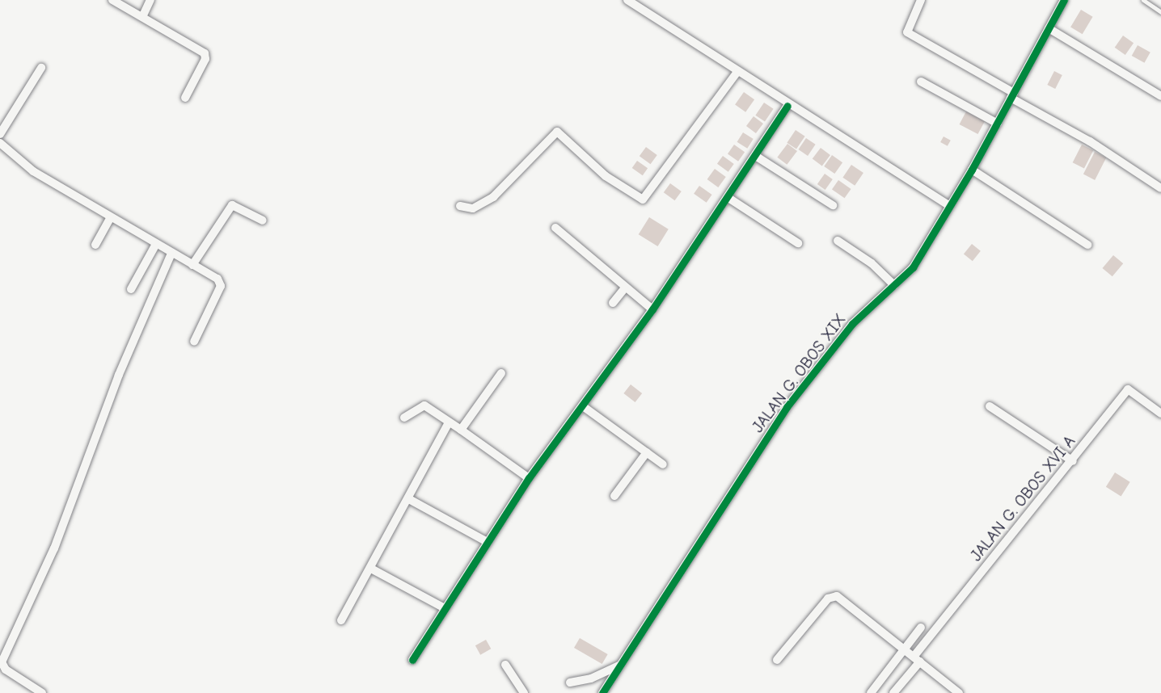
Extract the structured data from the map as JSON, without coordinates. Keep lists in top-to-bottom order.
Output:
{
  "streets": {
    "street": ["JALAN G. OBOS XIX", "JALAN G. OBOS XVI A"]
  }
}
